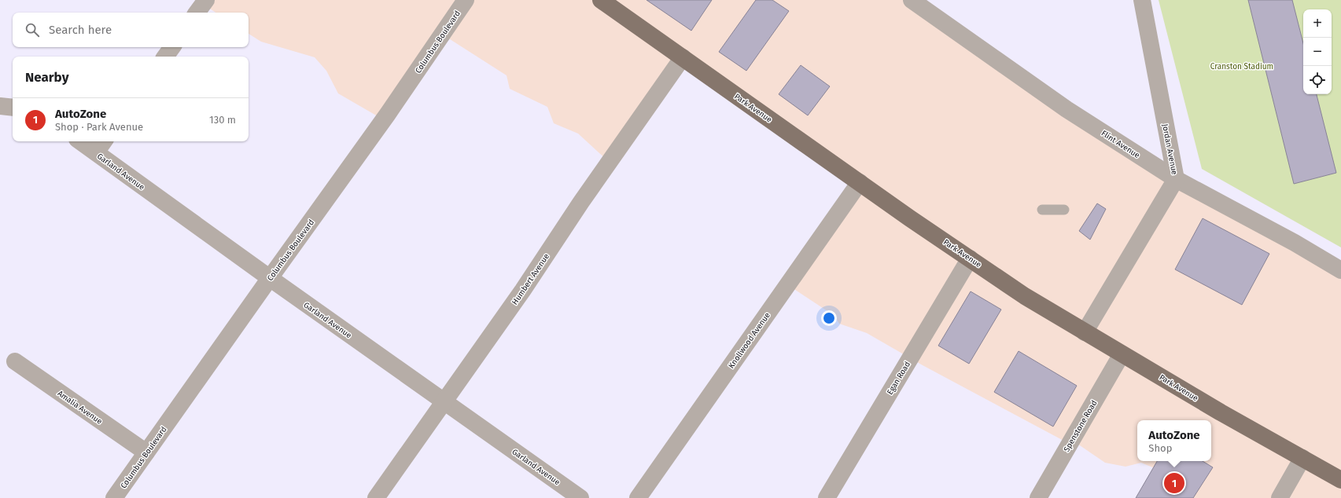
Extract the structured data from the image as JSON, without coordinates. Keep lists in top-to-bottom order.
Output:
{
  "streets": {
    "main road": ["Park Avenue"],
    "street": [
      "Columbus Boulevard",
      "Flint Avenue",
      "Jordan Avenue",
      "Garland Avenue",
      "Humbert Avenue",
      "Knollwood Avenue",
      "Egan Road",
      "Amalia Avenue",
      "Spenstone Road"
    ]
  },
  "crossings": [
    ["Columbus Boulevard", "Garland Avenue"],
    ["Columbus Boulevard", "Amalia Avenue"],
    ["Park Avenue", "Jordan Avenue"],
    ["Park Avenue", "Humbert Avenue"],
    ["Park Avenue", "Knollwood Avenue"],
    ["Park Avenue", "Egan Road"],
    ["Park Avenue", "Spenstone Road"],
    ["Flint Avenue", "Jordan Avenue"],
    ["Garland Avenue", "Humbert Avenue"]
  ],
  "parks": ["Cranston Stadium"],
  "page": {
    "map_buttons": ["+", "−"],
    "search": "Search here",
    "heading": "Nearby",
    "list": [
      {
        "mark": "1",
        "name": "AutoZone",
        "note": "Shop · Park Avenue",
        "value": "130 m"
      }
    ],
    "popup": ["AutoZone", "Shop"],
    "pins": "1"
  }
}
